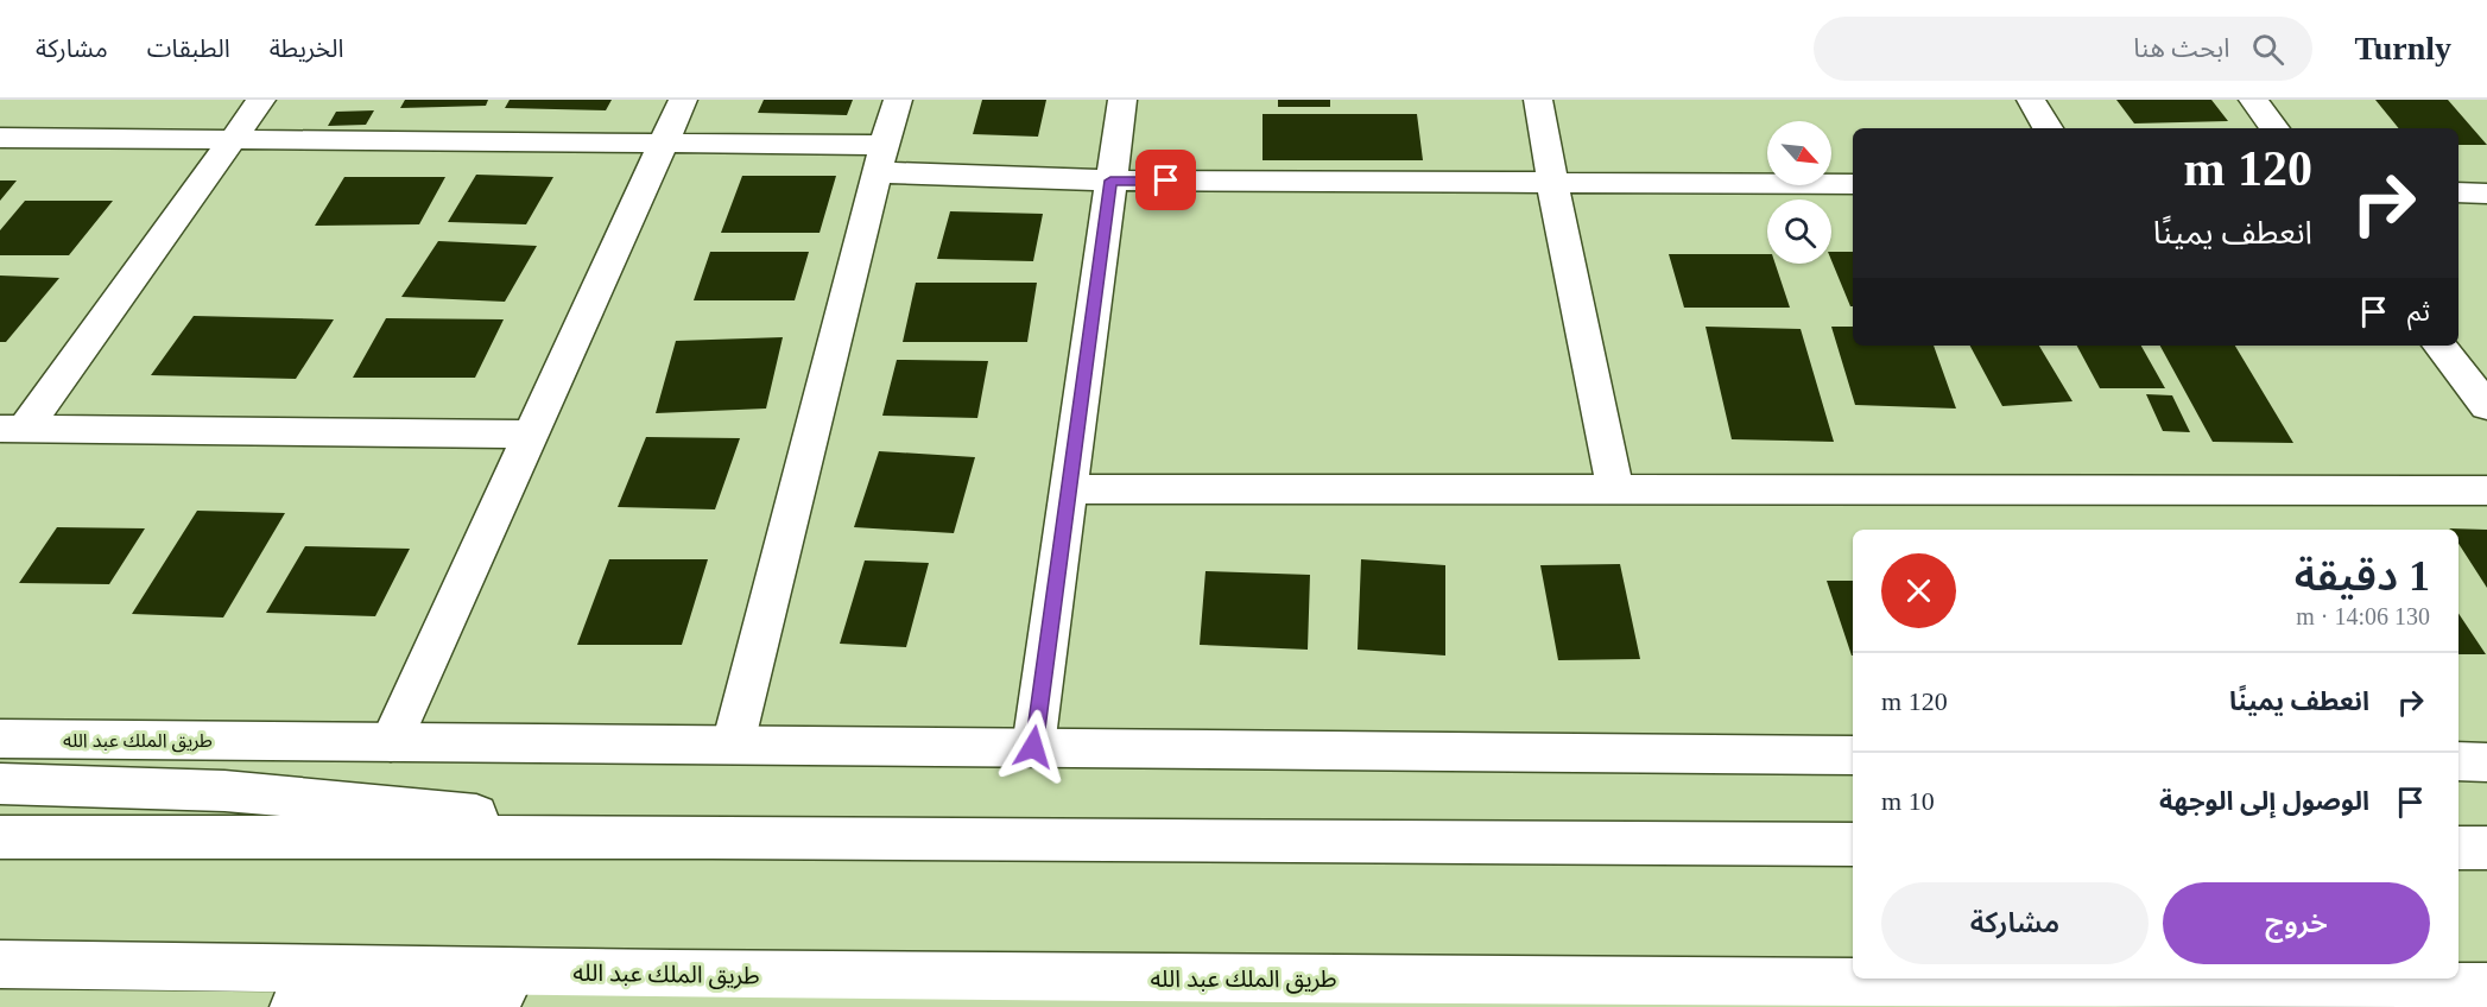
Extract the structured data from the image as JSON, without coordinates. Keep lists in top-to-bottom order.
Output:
{
  "streets": {
    "main road": ["طريق الملك عبد الله"]
  },
  "north": "bottom right",
  "page": {
    "header": "Turnly",
    "search": "ابحث هنا",
    "nav": ["الخريطة", "الطبقات", "مشاركة"],
    "turn": ["120 m", "انعطف يمينًا"],
    "then": "ثم",
    "heading": ["1 دقيقة", "130 m · 14:06"],
    "list": [
      {
        "name": "انعطف يمينًا",
        "value": "120 m"
      },
      {
        "name": "الوصول إلى الوجهة",
        "value": "10 m"
      }
    ],
    "buttons": ["خروج", "مشاركة"]
  }
}
